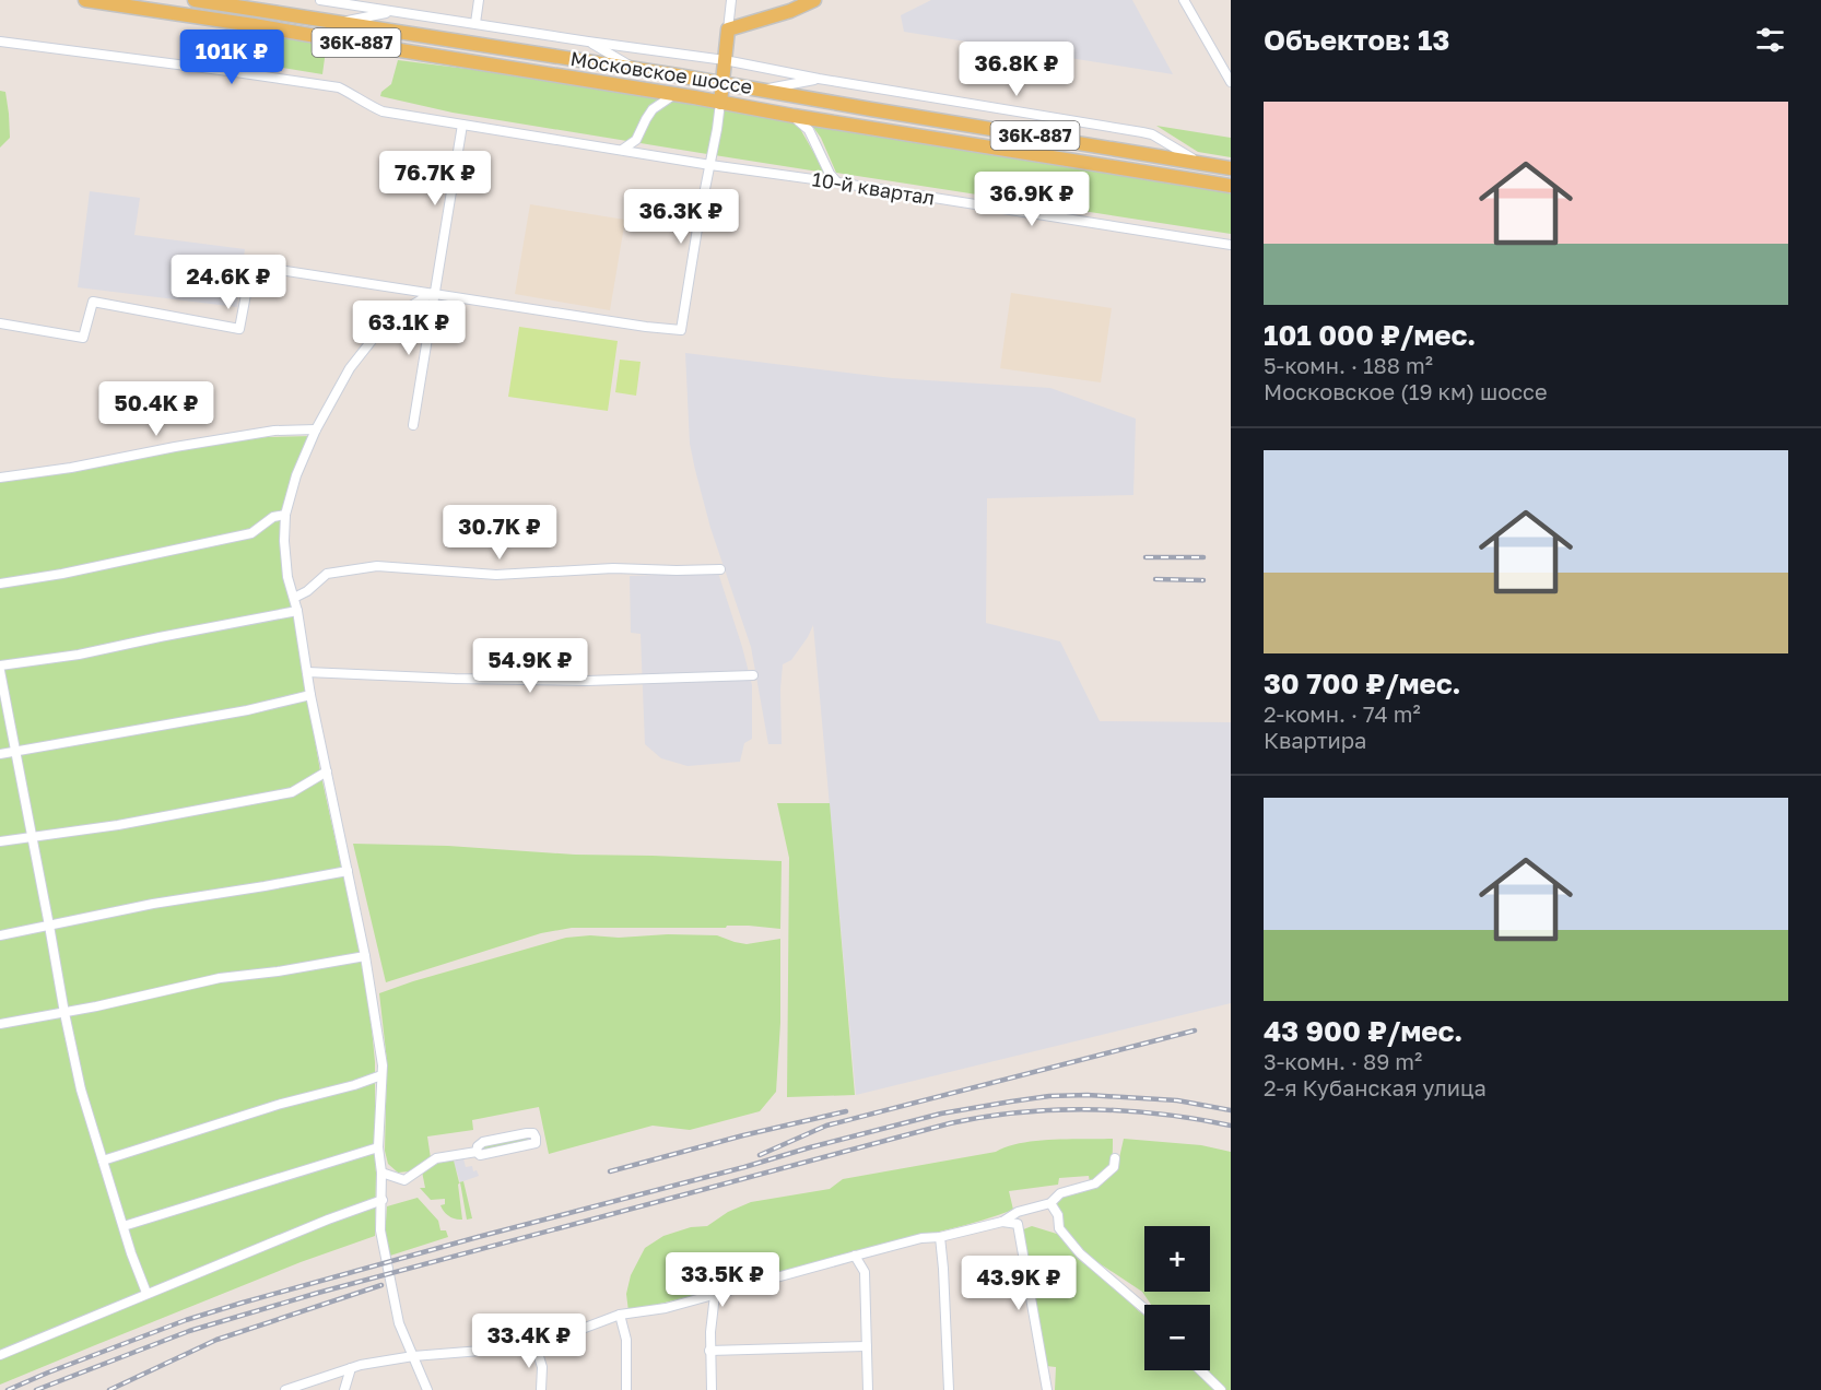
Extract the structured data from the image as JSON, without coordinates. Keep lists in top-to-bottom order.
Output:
{
  "streets": {
    "main road": ["36К-887", "Московское шоссе"],
    "street": ["10-й квартал"]
  },
  "page": {
    "heading": "Объектов: 13",
    "price": [
      "101K ₽",
      "36.8K ₽",
      "76.7K ₽",
      "36.9K ₽",
      "36.3K ₽",
      "24.6K ₽",
      "63.1K ₽",
      "50.4K ₽",
      "30.7K ₽",
      "54.9K ₽",
      "33.5K ₽",
      "43.9K ₽",
      "33.4K ₽"
    ],
    "list": [
      {
        "name": "101 000 ₽/мес.",
        "note": "5-комн. · 188 m² · Московское (19 км) шоссе"
      },
      {
        "name": "30 700 ₽/мес.",
        "note": "2-комн. · 74 m² · Квартира"
      },
      {
        "name": "43 900 ₽/мес.",
        "note": "3-комн. · 89 m² · 2-я Кубанская улица"
      }
    ],
    "map_buttons": ["+", "−"]
  }
}
